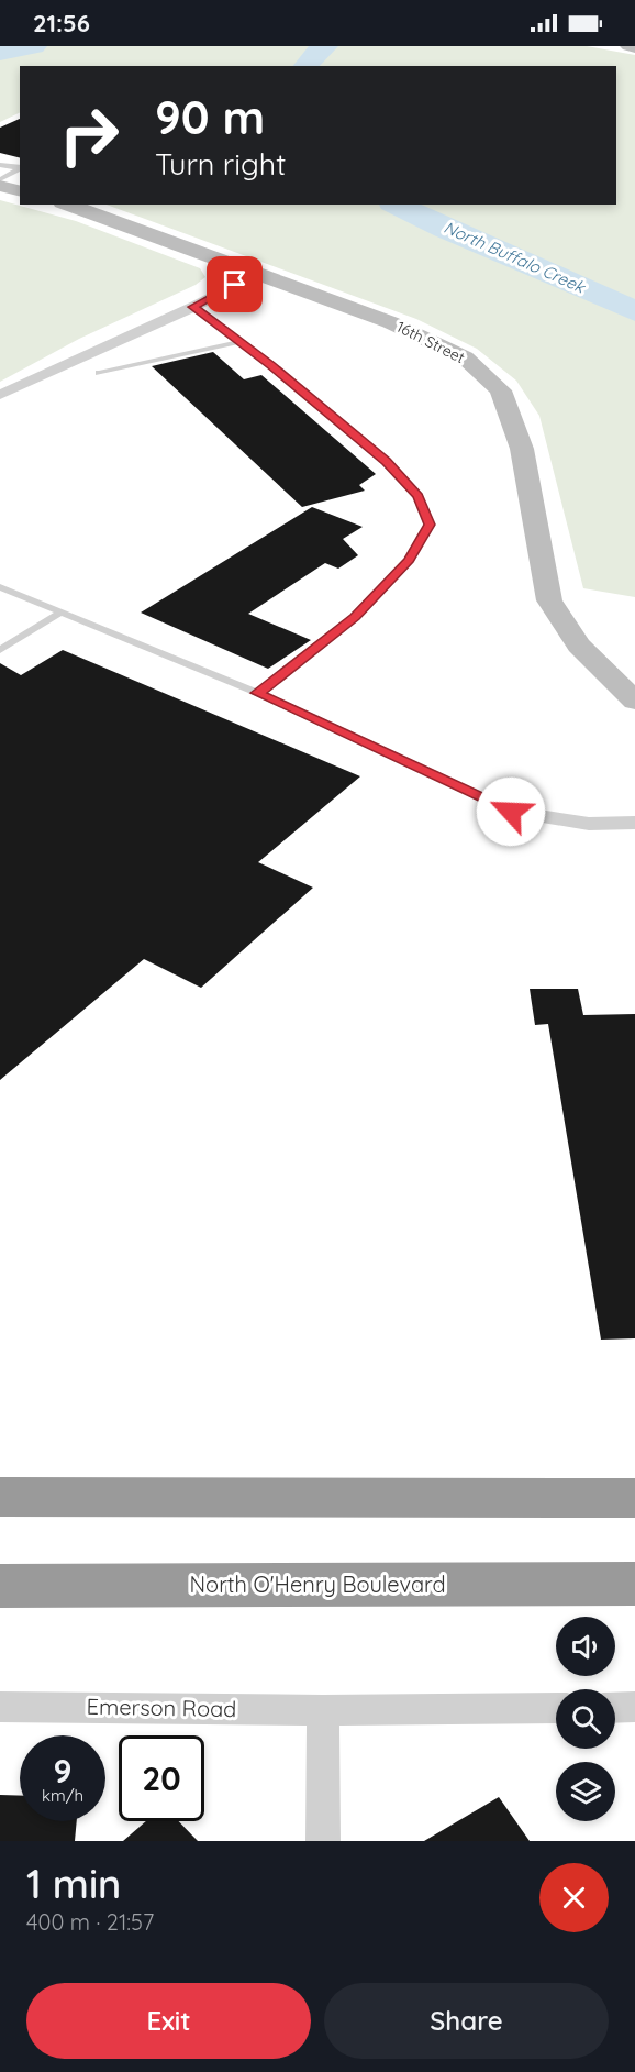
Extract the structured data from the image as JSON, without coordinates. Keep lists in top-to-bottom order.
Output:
{
  "streets": {
    "highway": ["North O'Henry Boulevard"],
    "street": ["16th Street", "Emerson Road"]
  },
  "water": ["North Buffalo Creek"],
  "page": {
    "status": "21:56",
    "turn": ["90 m", "Turn right"],
    "speed": "9 km/h",
    "limit": "20",
    "heading": ["1 min", "400 m · 21:57"],
    "buttons": ["Exit", "Share"]
  }
}
